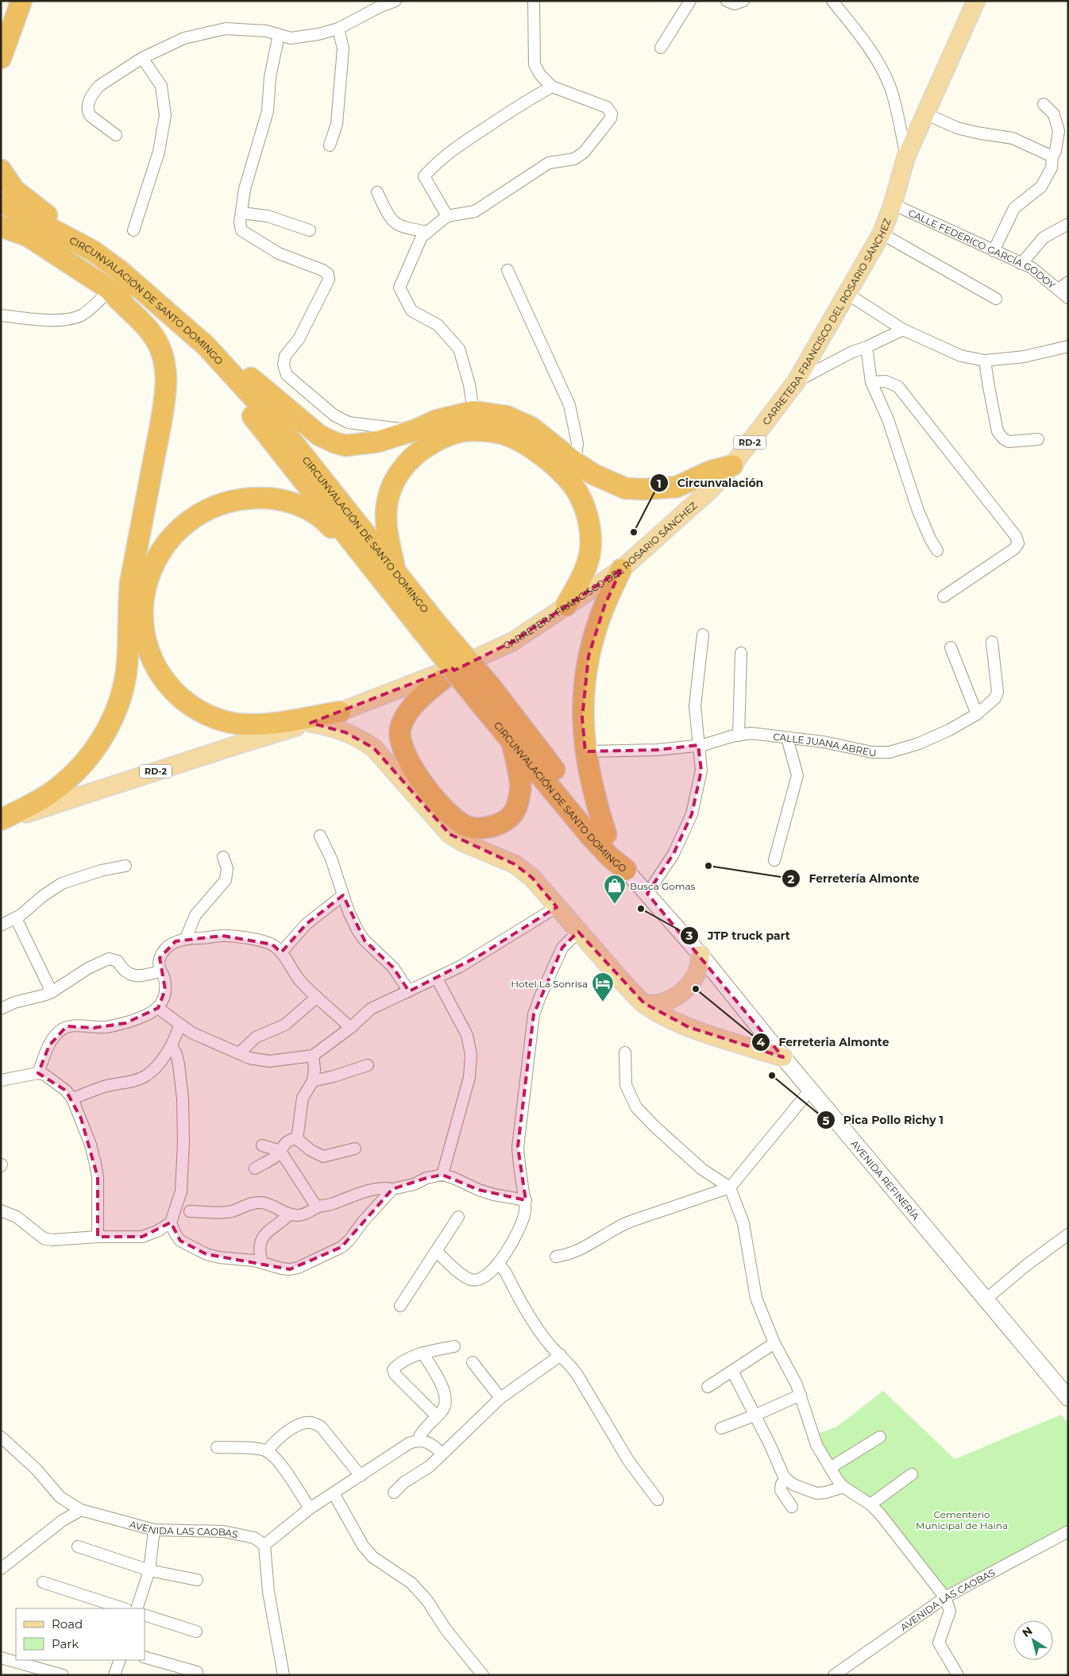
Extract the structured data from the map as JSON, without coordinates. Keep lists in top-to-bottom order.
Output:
{
  "streets": {
    "highway": ["CIRCUNVALACIÓN DE SANTO DOMINGO"],
    "main road": ["CARRETERA FRANCISCO DEL ROSARIO SÁNCHEZ", "RD-2", "AVENIDA REFINERÍA"],
    "street": ["CALLE FEDERICO GARCÍA GODOY", "CALLE JUANA ABREU", "AVENIDA LAS CAOBAS"]
  },
  "crossings": [
    ["CALLE FEDERICO GARCÍA GODOY", "CARRETERA FRANCISCO DEL ROSARIO SÁNCHEZ"],
    ["CIRCUNVALACIÓN DE SANTO DOMINGO", "AVENIDA REFINERÍA"]
  ],
  "parks": ["Cementerio Municipal de Haina"],
  "places": {
    "other": [
      "Circunvalación",
      "Ferretería Almonte",
      "JTP truck part",
      "Ferreteria Almonte",
      "Pica Pollo Richy 1"
    ],
    "shop": ["Busca Gomas"],
    "hotel": ["Hotel La Sonrisa"]
  },
  "legend": ["Road", "Park"],
  "north": "top left"
}
